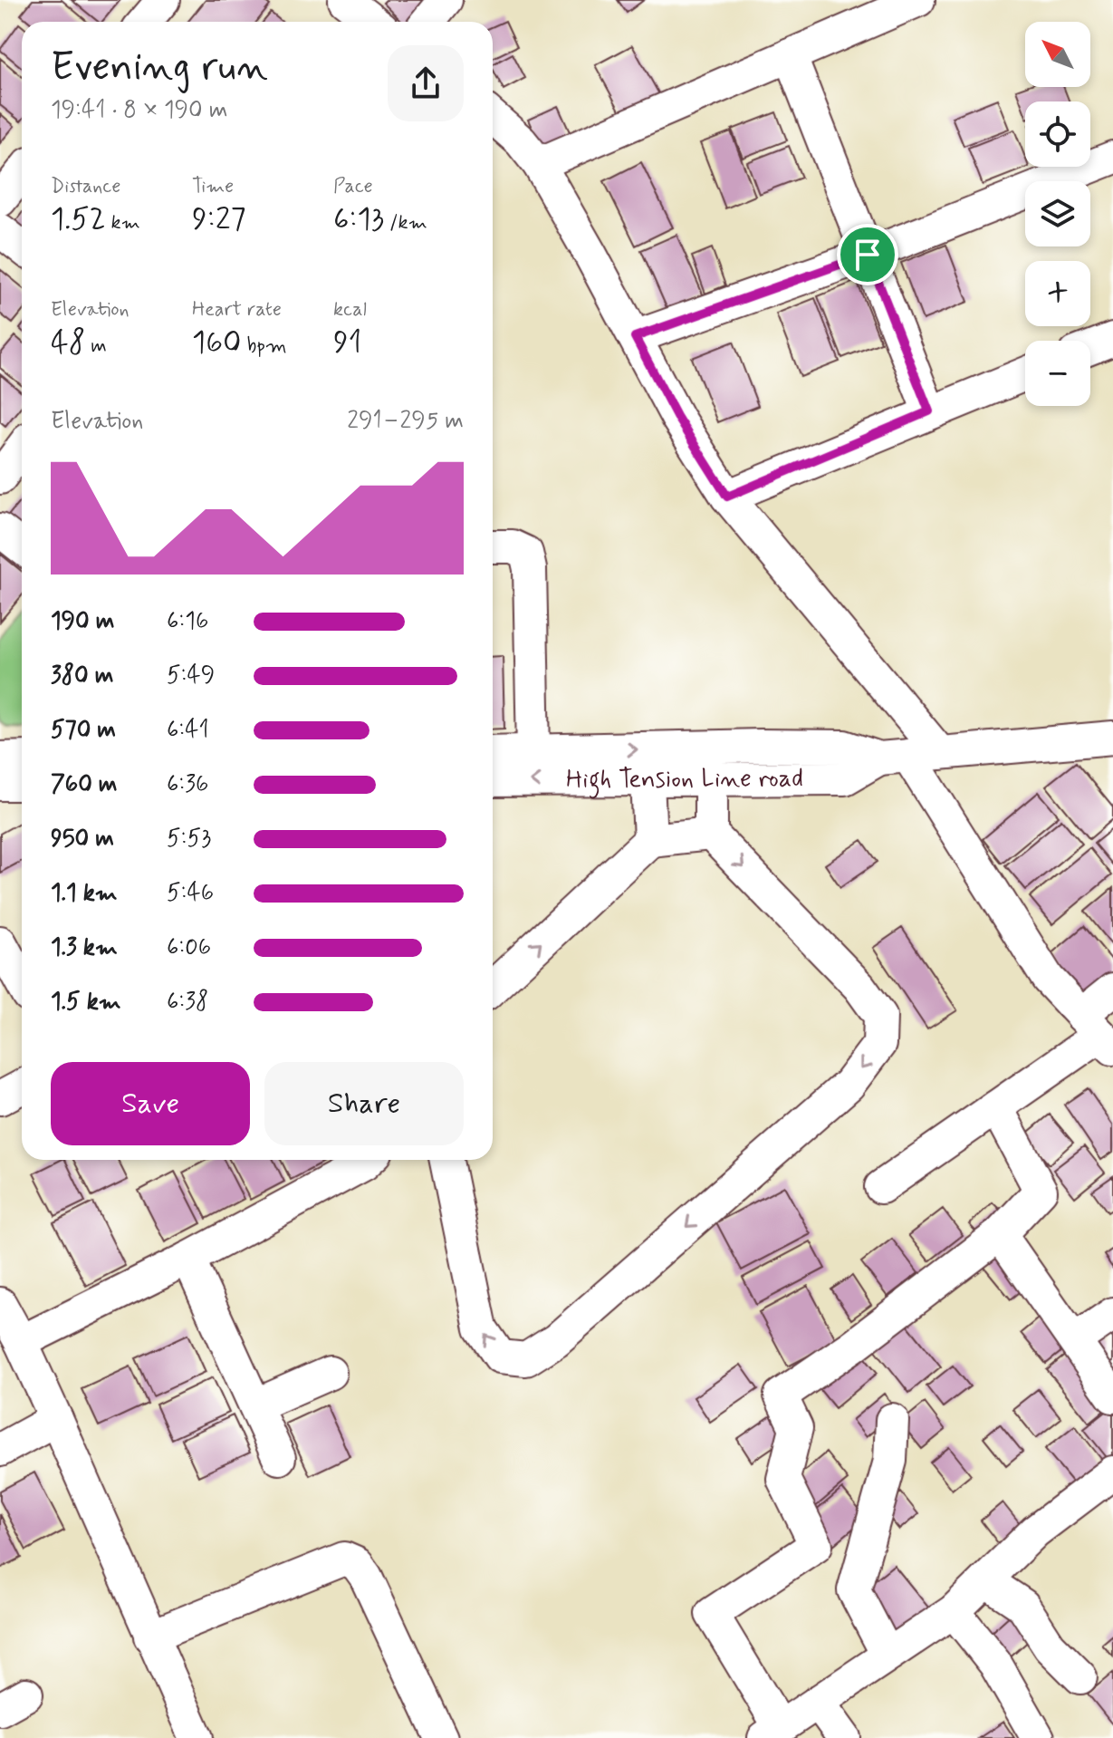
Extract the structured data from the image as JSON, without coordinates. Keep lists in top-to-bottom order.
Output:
{
  "streets": {
    "street": ["High Tension Line road"]
  },
  "north": "top left",
  "page": {
    "map_buttons": ["+", "−"],
    "heading": ["Evening run", "19:41 · 8 × 190 m"],
    "stats": [
      ["Distance", "1.52 km"],
      ["Time", "9:27"],
      ["Pace", "6:13 /km"],
      ["Elevation", "48 m"],
      ["Heart rate", "160 bpm"],
      ["kcal", "91"]
    ],
    "chart": ["Elevation", "291–295 m"],
    "list": [
      {
        "name": "190 m",
        "note": "6:16"
      },
      {
        "name": "380 m",
        "note": "5:49"
      },
      {
        "name": "570 m",
        "note": "6:41"
      },
      {
        "name": "760 m",
        "note": "6:36"
      },
      {
        "name": "950 m",
        "note": "5:53"
      },
      {
        "name": "1.1 km",
        "note": "5:46"
      },
      {
        "name": "1.3 km",
        "note": "6:06"
      },
      {
        "name": "1.5 km",
        "note": "6:38"
      }
    ],
    "buttons": ["Save", "Share"]
  }
}
